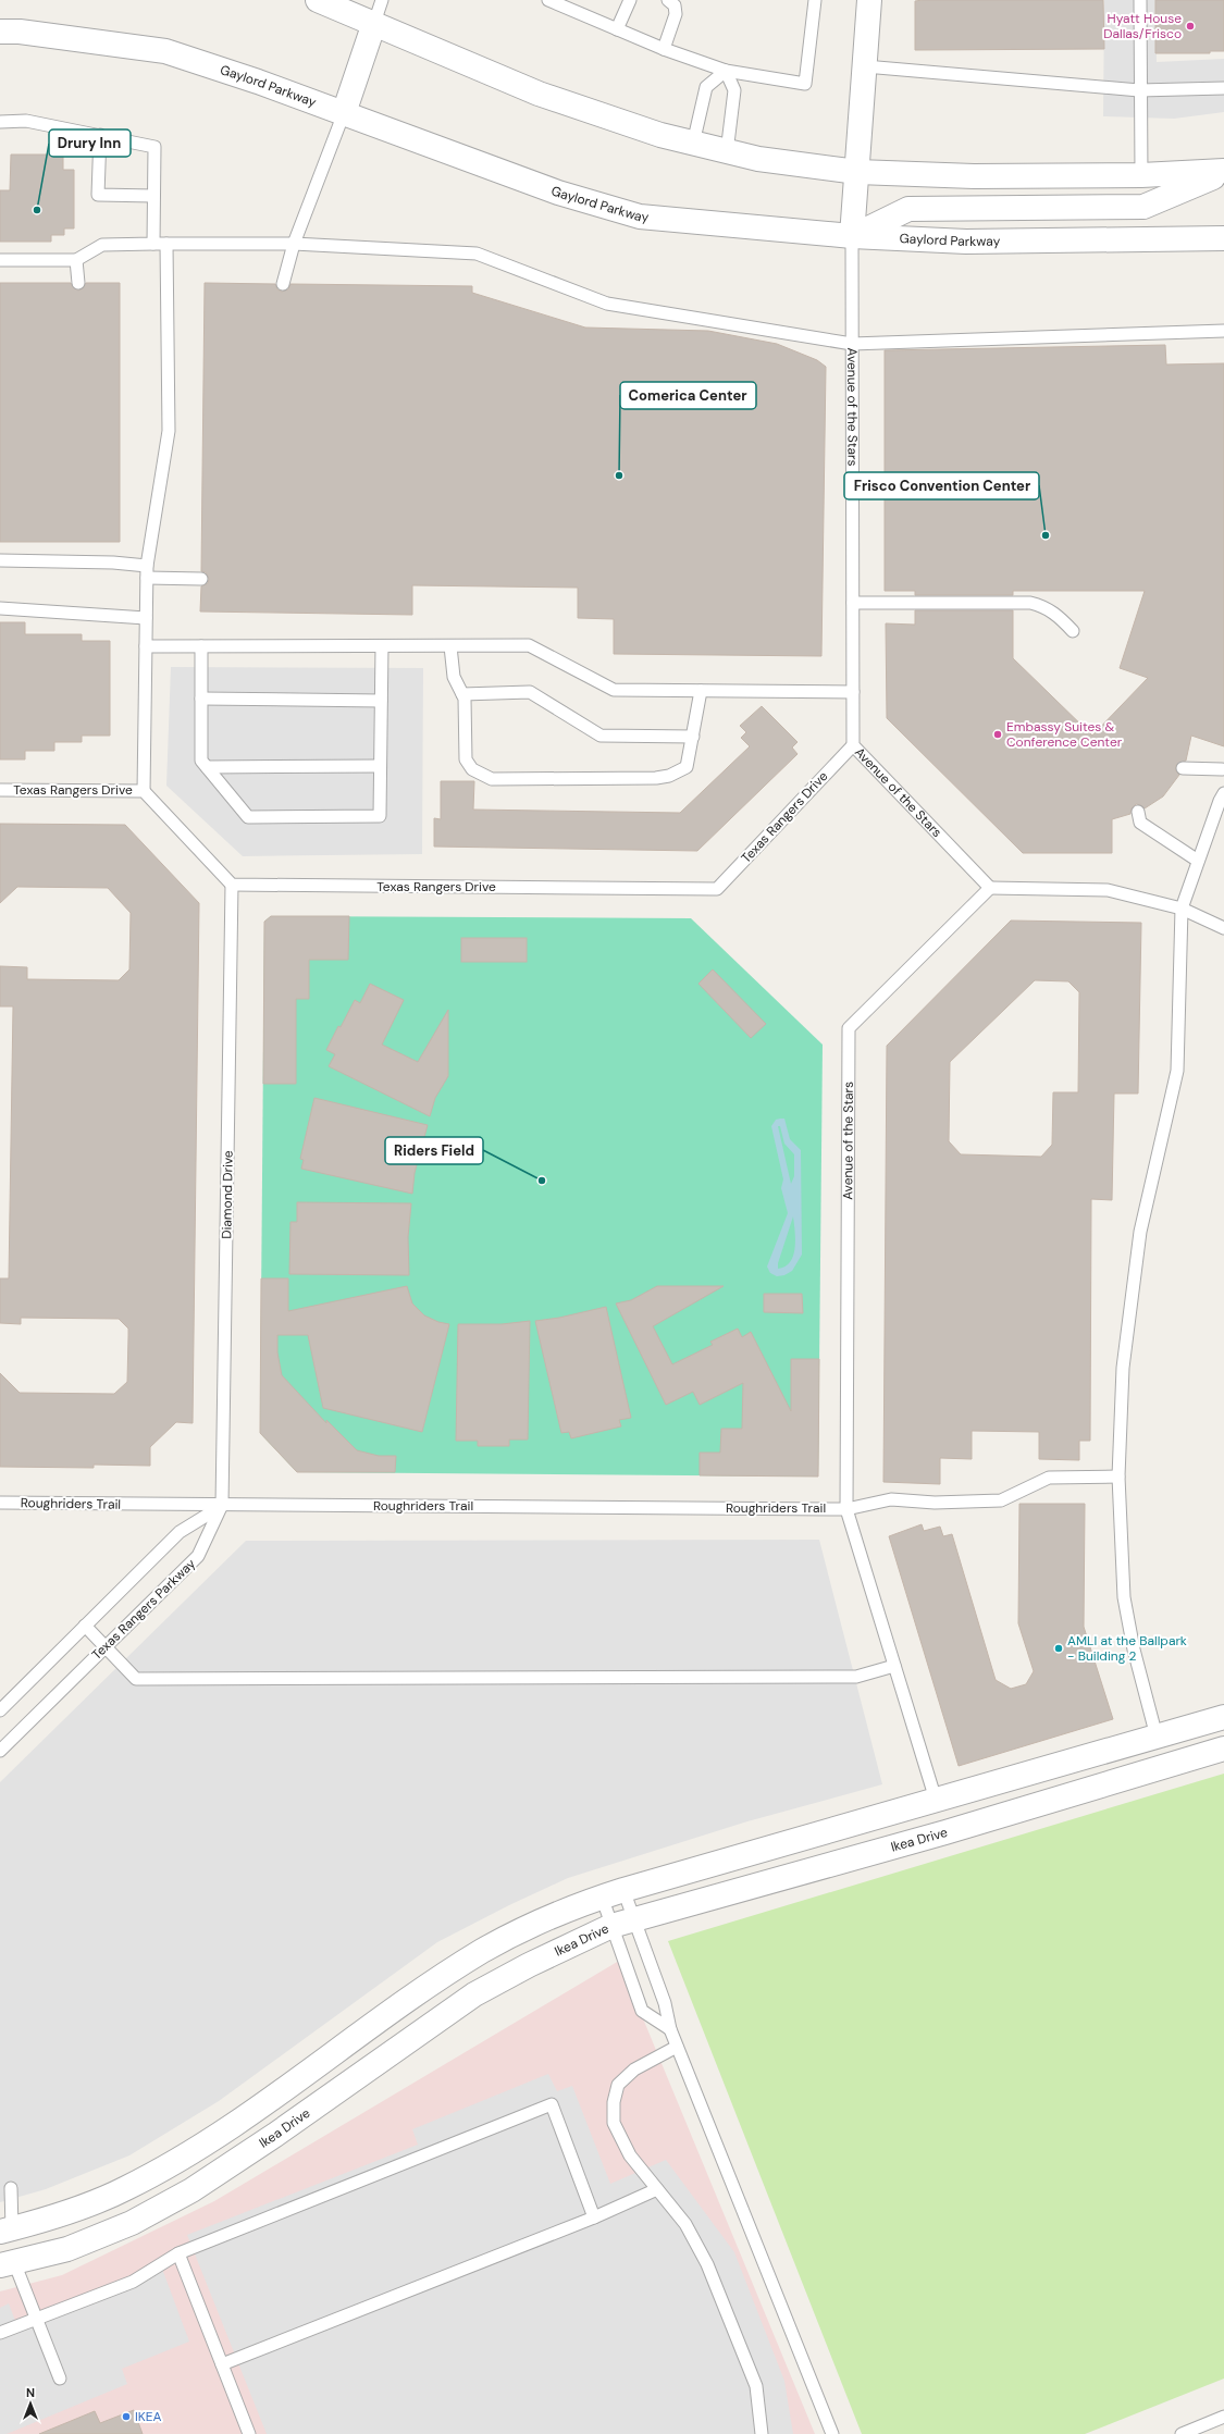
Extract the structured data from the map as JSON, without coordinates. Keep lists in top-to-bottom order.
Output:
{
  "streets": {
    "street": ["Gaylord Parkway", "Avenue of the Stars", "Ikea Drive"],
    "lane": [
      "Texas Rangers Drive",
      "Diamond Drive",
      "Roughriders Trail",
      "Texas Rangers Parkway"
    ]
  },
  "crossings": [
    ["Gaylord Parkway", "Avenue of the Stars"],
    ["Avenue of the Stars", "Texas Rangers Drive"],
    ["Avenue of the Stars", "Roughriders Trail"],
    ["Texas Rangers Drive", "Diamond Drive"],
    ["Diamond Drive", "Roughriders Trail"],
    ["Diamond Drive", "Texas Rangers Parkway"],
    ["Roughriders Trail", "Texas Rangers Parkway"]
  ],
  "places": [
    "Hyatt House Dallas/Frisco",
    "Drury Inn",
    "Comerica Center",
    "Frisco Convention Center",
    "Embassy Suites & Conference Center",
    "Riders Field",
    "AMLI at the Ballpark - Building 2",
    "IKEA"
  ],
  "north": "top"
}
